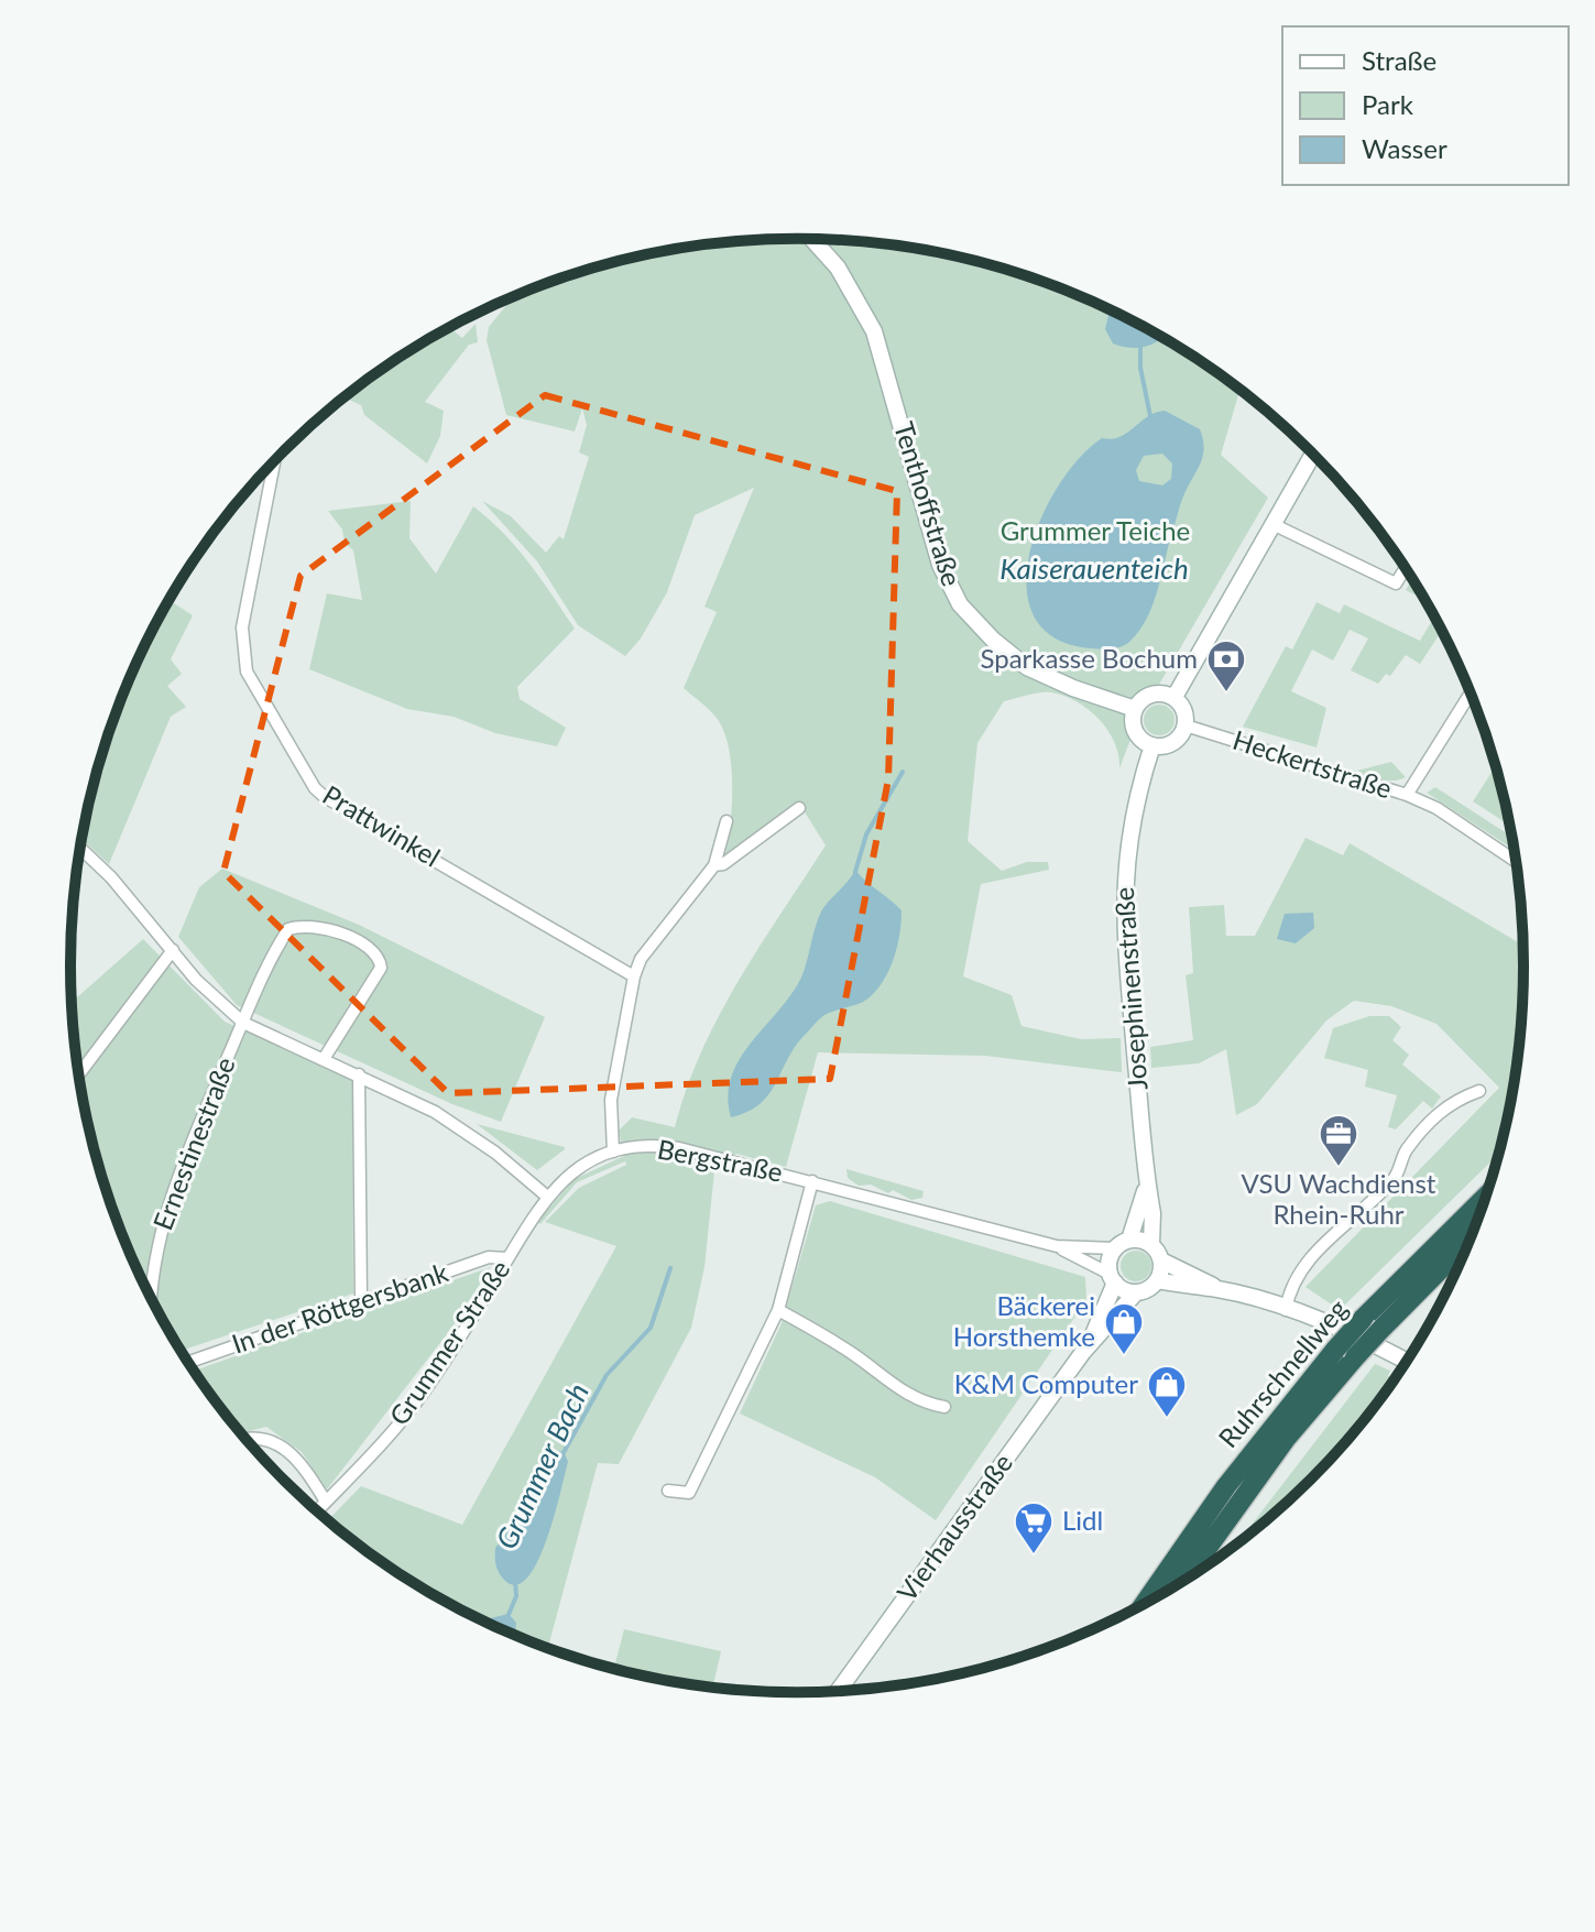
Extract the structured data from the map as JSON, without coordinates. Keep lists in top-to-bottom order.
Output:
{
  "streets": {
    "highway": ["Ruhrschnellweg"],
    "street": [
      "Tenthoffstraße",
      "Heckertstraße",
      "Prattwinkel",
      "Josephinenstraße",
      "Ernestinestraße",
      "Bergstraße",
      "In der Röttgersbank",
      "Grummer Straße",
      "Vierhausstraße"
    ]
  },
  "crossings": [
    ["Tenthoffstraße", "Heckertstraße"],
    ["Tenthoffstraße", "Josephinenstraße"],
    ["Heckertstraße", "Josephinenstraße"],
    ["Josephinenstraße", "Bergstraße"],
    ["Josephinenstraße", "Vierhausstraße"],
    ["Bergstraße", "Grummer Straße"],
    ["Bergstraße", "Vierhausstraße"],
    ["In der Röttgersbank", "Grummer Straße"]
  ],
  "water": ["Kaiserauenteich", "Grummer Bach"],
  "parks": ["Grummer Teiche"],
  "places": {
    "bank": ["Sparkasse Bochum"],
    "office": ["VSU Wachdienst Rhein-Ruhr"],
    "shop": ["Bäckerei Horsthemke", "K&M Computer"],
    "supermarket": ["Lidl"]
  },
  "legend": ["Straße", "Park", "Wasser"]
}
